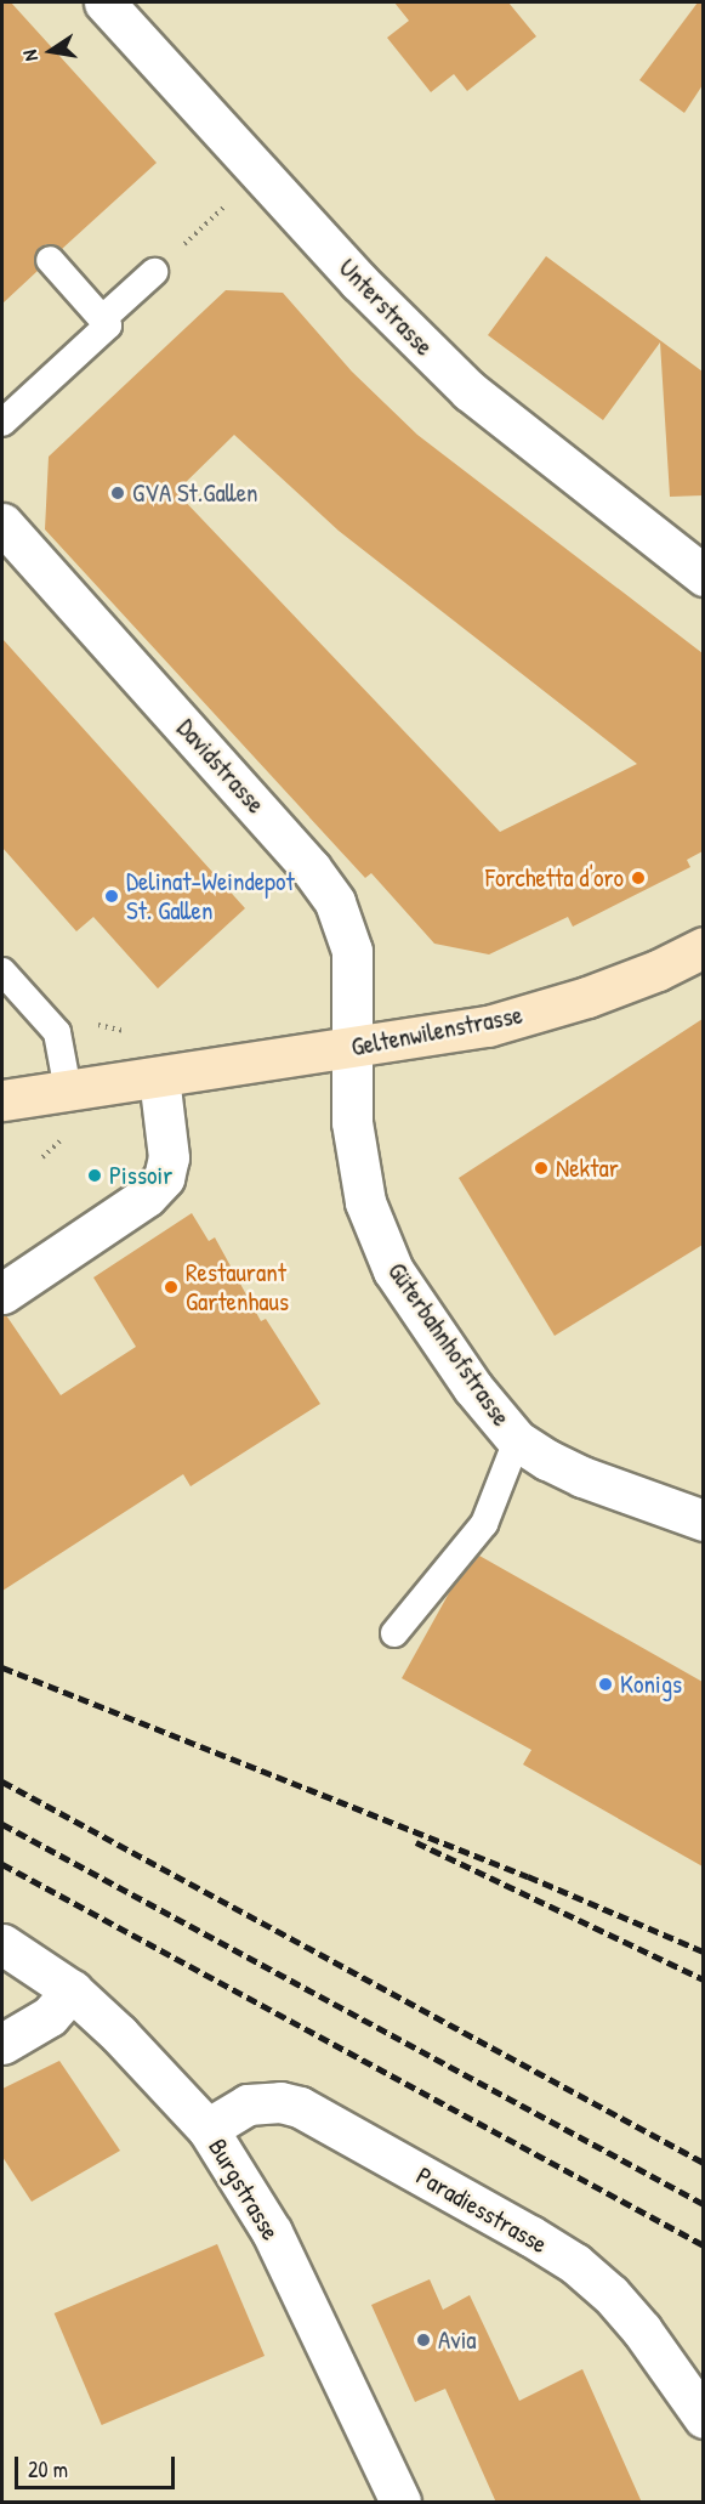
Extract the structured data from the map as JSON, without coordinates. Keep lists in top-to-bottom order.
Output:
{
  "streets": {
    "main road": ["Geltenwilenstrasse"],
    "street": [
      "Unterstrasse",
      "Davidstrasse",
      "Güterbahnhofstrasse",
      "Burgstrasse",
      "Paradiesstrasse"
    ]
  },
  "crossings": [
    ["Davidstrasse", "Geltenwilenstrasse"],
    ["Davidstrasse", "Güterbahnhofstrasse"],
    ["Geltenwilenstrasse", "Güterbahnhofstrasse"],
    ["Burgstrasse", "Paradiesstrasse"]
  ],
  "places": [
    "GVA St.Gallen",
    "Forchetta d'oro",
    "Delinat-Weindepot St. Gallen",
    "Nektar",
    "Pissoir",
    "Restaurant Gartenhaus",
    "Konigs",
    "Avia"
  ],
  "scale_bar": "20 m",
  "north": "left"
}
